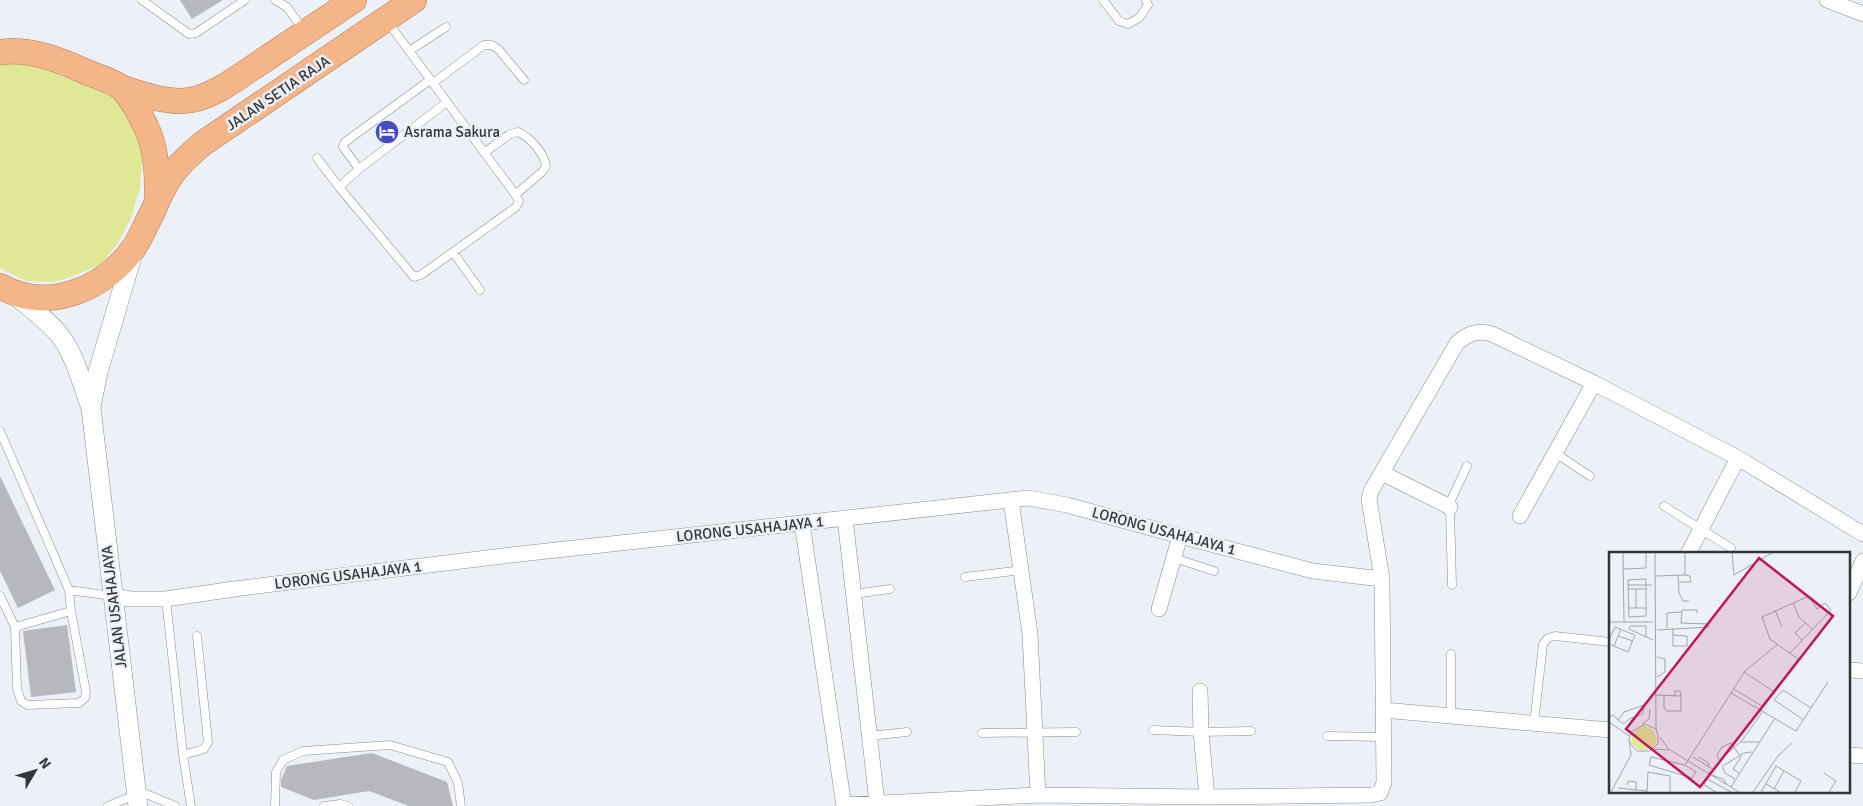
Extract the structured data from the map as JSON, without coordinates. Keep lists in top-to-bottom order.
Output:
{
  "streets": {
    "highway": ["JALAN SETIA RAJA"],
    "street": ["LORONG USAHAJAYA 1", "JALAN USAHAJAYA"]
  },
  "crossings": [
    ["JALAN SETIA RAJA", "JALAN USAHAJAYA"],
    ["LORONG USAHAJAYA 1", "JALAN USAHAJAYA"]
  ],
  "places": {
    "hotel": ["Asrama Sakura"]
  },
  "north": "top right"
}
